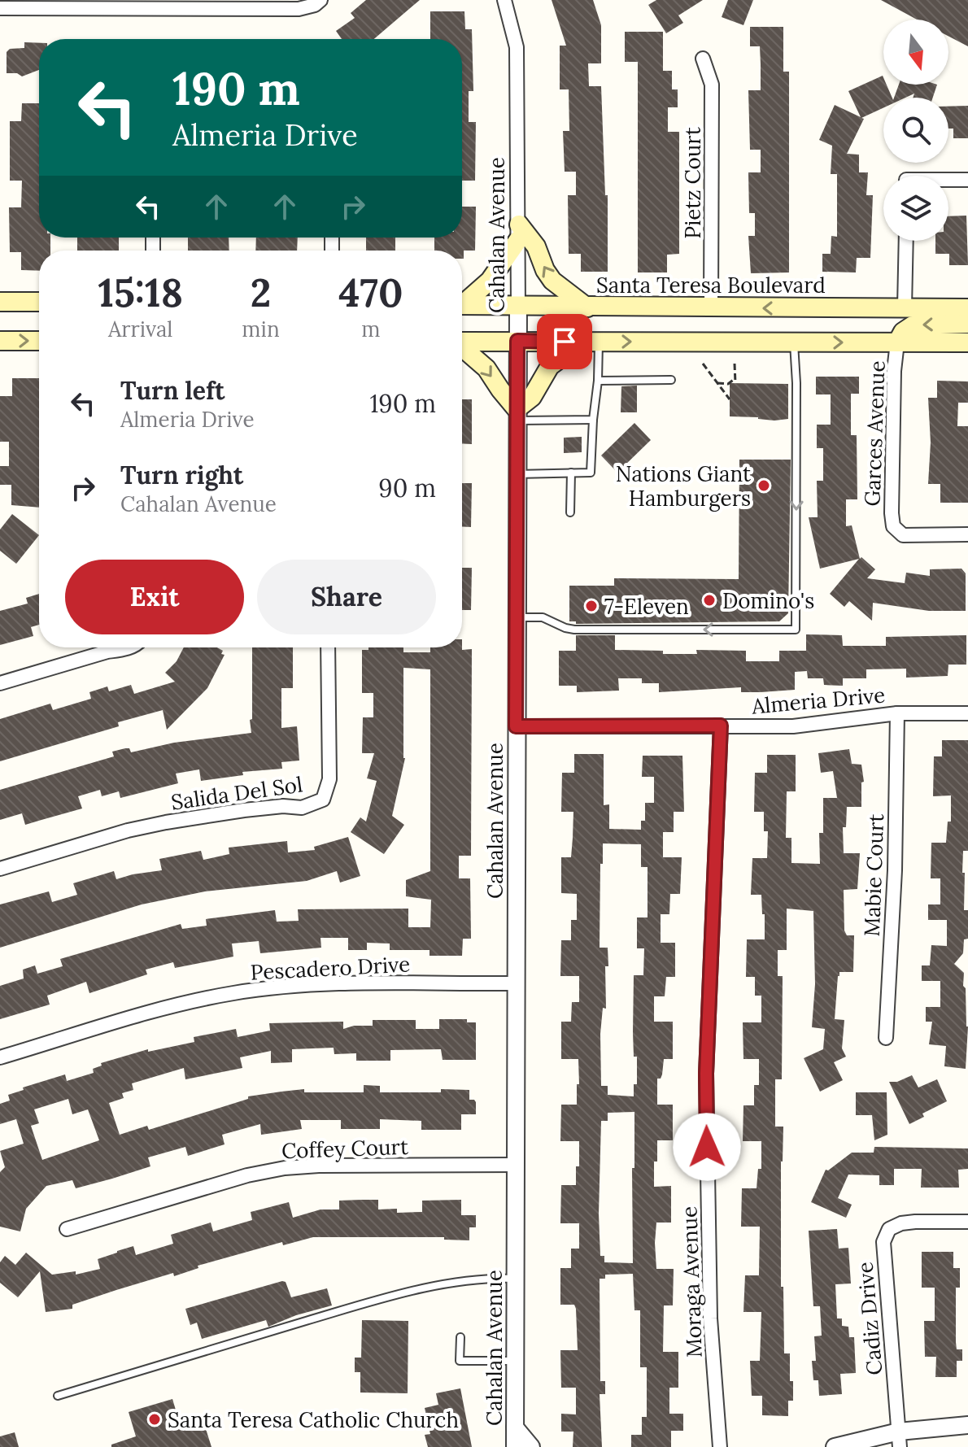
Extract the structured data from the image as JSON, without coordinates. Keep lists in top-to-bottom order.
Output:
{
  "streets": {
    "main road": ["Santa Teresa Boulevard"],
    "street": [
      "Pietz Court",
      "Cahalan Avenue",
      "Garces Avenue",
      "Almeria Drive",
      "Salida Del Sol",
      "Mabie Court",
      "Pescadero Drive",
      "Coffey Court",
      "Moraga Avenue",
      "Cadiz Drive"
    ]
  },
  "crossings": [
    ["Pietz Court", "Santa Teresa Boulevard"],
    ["Cahalan Avenue", "Santa Teresa Boulevard"],
    ["Cahalan Avenue", "Almeria Drive"],
    ["Cahalan Avenue", "Pescadero Drive"],
    ["Cahalan Avenue", "Coffey Court"],
    ["Almeria Drive", "Mabie Court"],
    ["Almeria Drive", "Moraga Avenue"]
  ],
  "places": [
    "Nations Giant Hamburgers",
    "Domino's",
    "7-Eleven",
    "Santa Teresa Catholic Church"
  ],
  "north": "bottom",
  "page": {
    "turn": ["190 m", "Almeria Drive"],
    "eta": [
      "15:18",
      "Arrival",
      "2",
      "min",
      "470",
      "m"
    ],
    "list": [
      {
        "name": "Turn left",
        "note": "Almeria Drive",
        "value": "190 m"
      },
      {
        "name": "Turn right",
        "note": "Cahalan Avenue",
        "value": "90 m"
      }
    ],
    "buttons": ["Exit", "Share"]
  }
}
